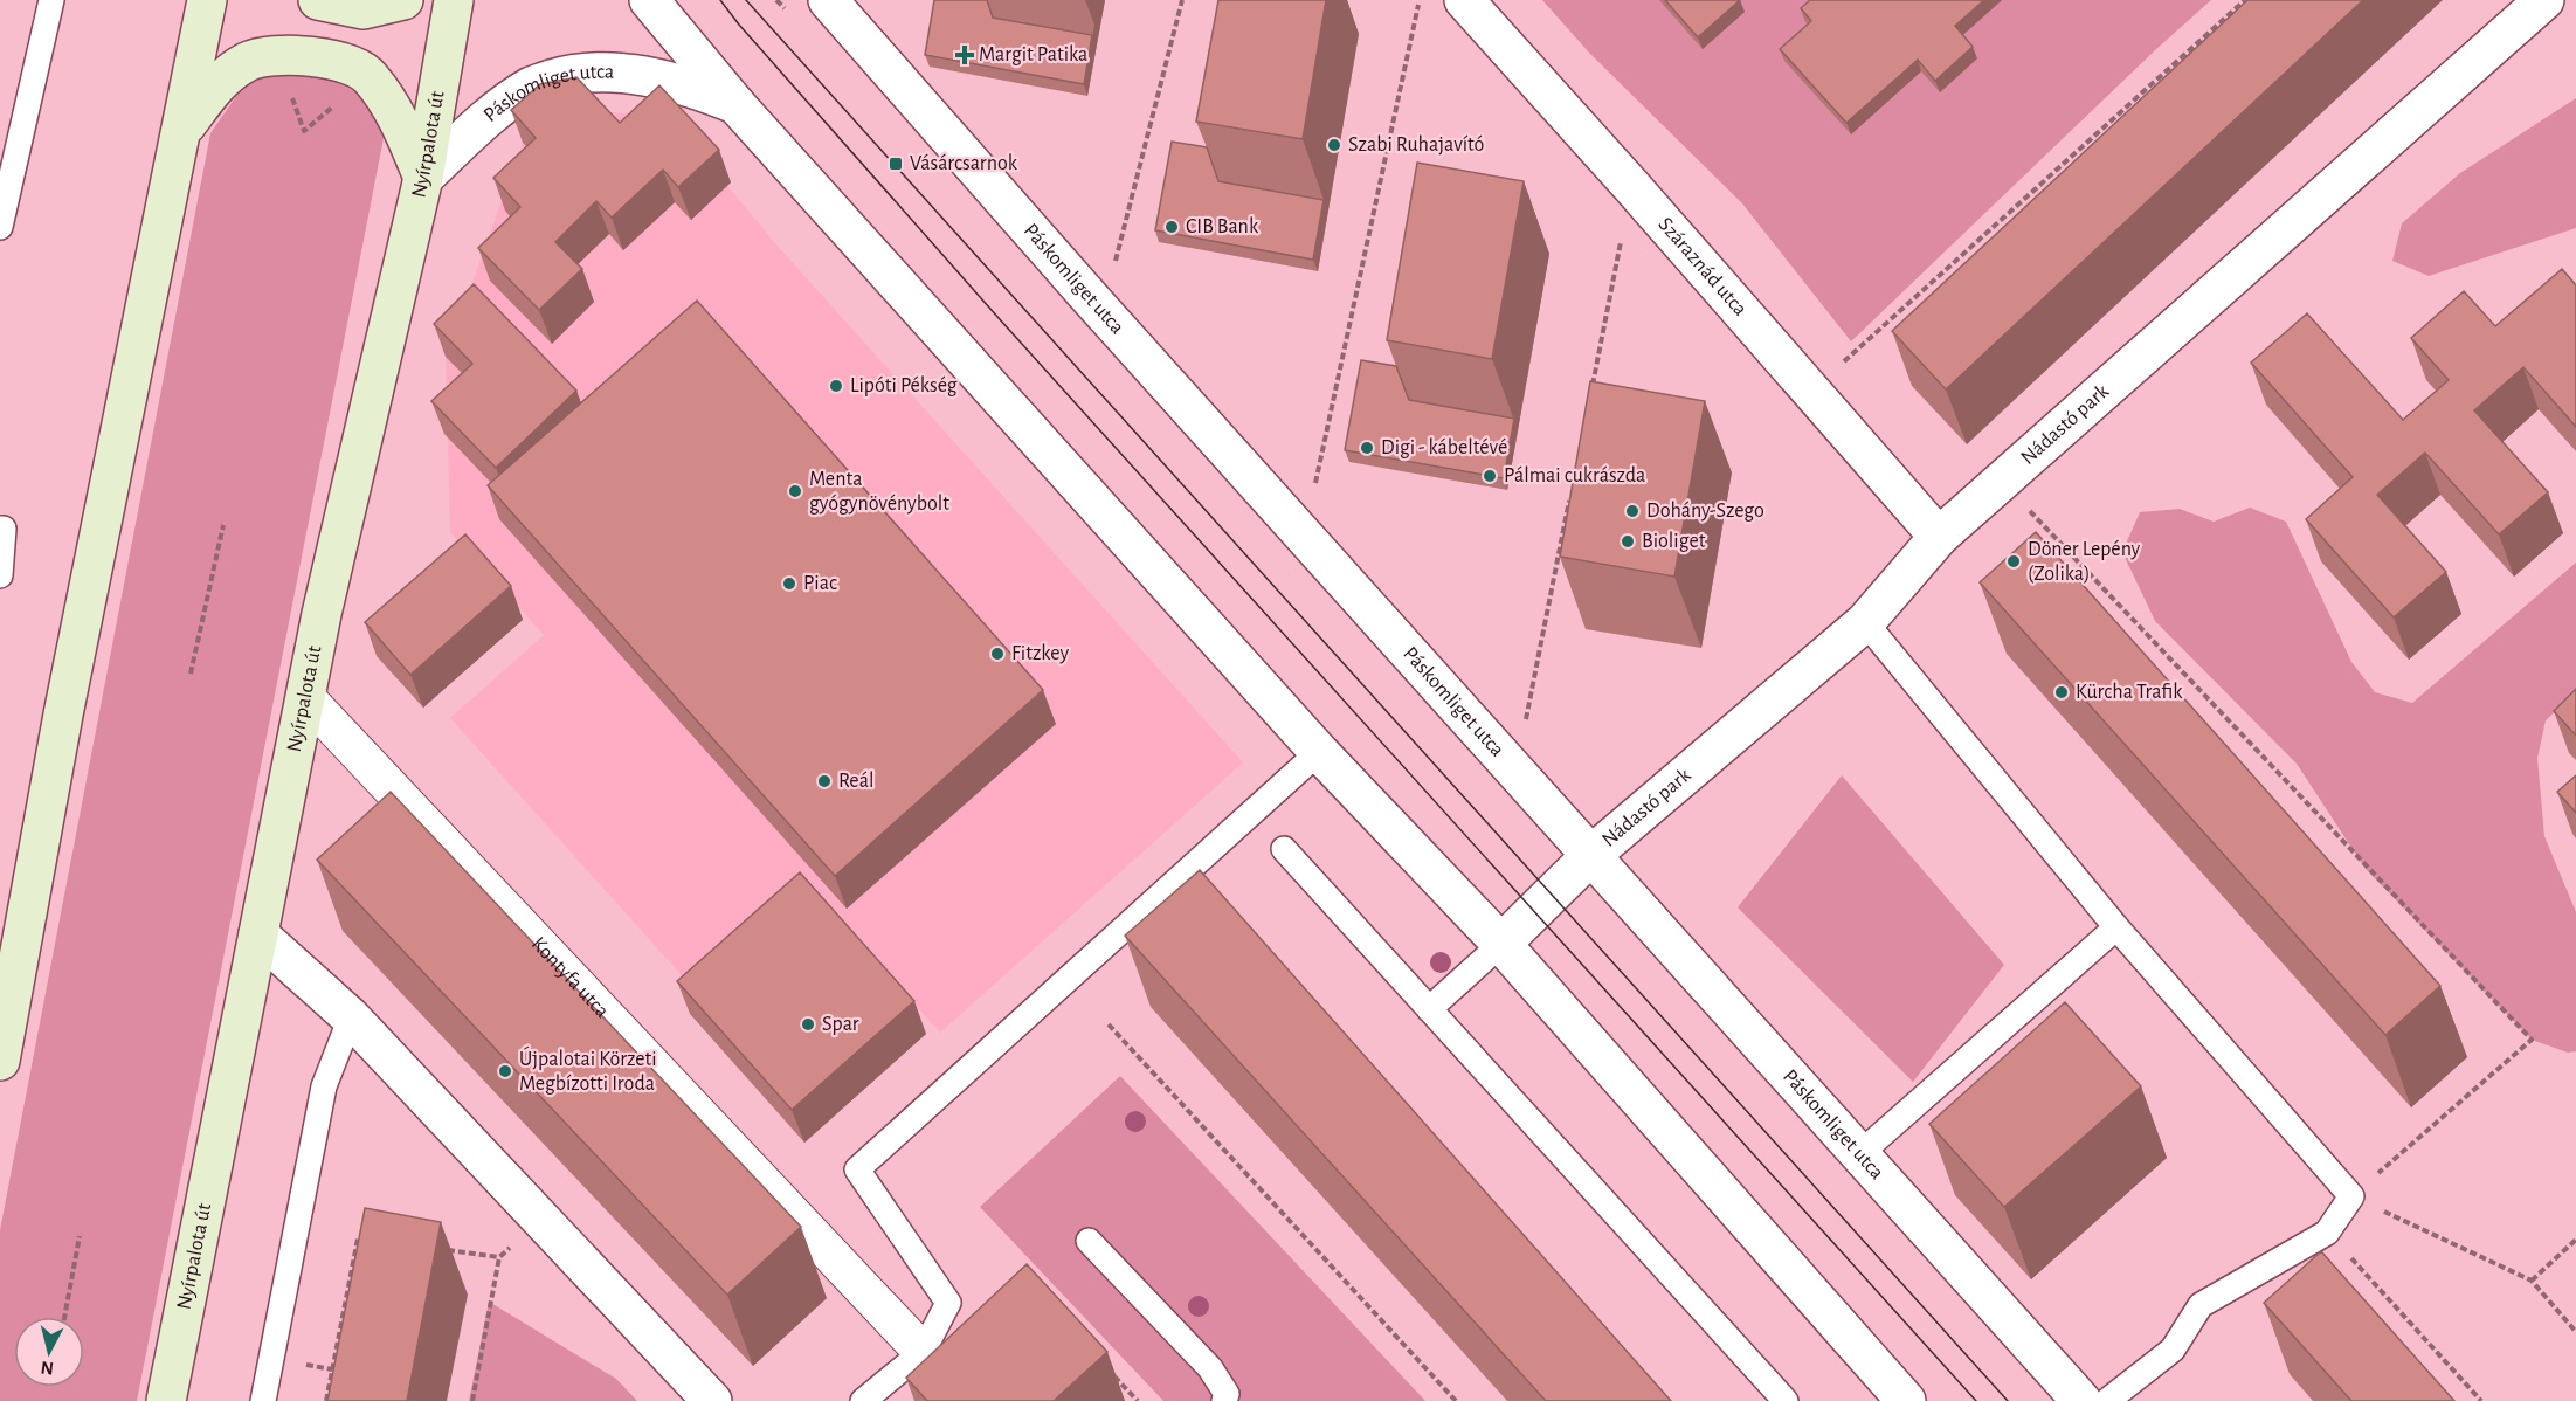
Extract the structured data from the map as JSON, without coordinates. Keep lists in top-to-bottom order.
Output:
{
  "streets": {
    "main road": ["Nyírpalota út"],
    "street": [
      "Páskomliget utca",
      "Száraznád utca",
      "Nádastó park",
      "Kontyfa utca"
    ]
  },
  "crossings": [
    ["Páskomliget utca", "Nyírpalota út"],
    ["Páskomliget utca", "Nádastó park"],
    ["Nyírpalota út", "Kontyfa utca"],
    ["Száraznád utca", "Nádastó park"]
  ],
  "places": {
    "health": ["Margit Patika"],
    "other": [
      "Szabi Ruhajavító",
      "CIB Bank",
      "Lipóti Pékség",
      "Digi - kábeltévé",
      "Pálmai cukrászda",
      "Menta gyógynövénybolt",
      "Dohány-Szego",
      "Bioliget",
      "Döner Lepény (Zolika)",
      "Piac",
      "Fitzkey",
      "Kürcha Trafik",
      "Reál",
      "Spar",
      "Újpalotai Körzeti Megbízotti Iroda"
    ],
    "transit": ["Vásárcsarnok"]
  },
  "north": "bottom"
}
